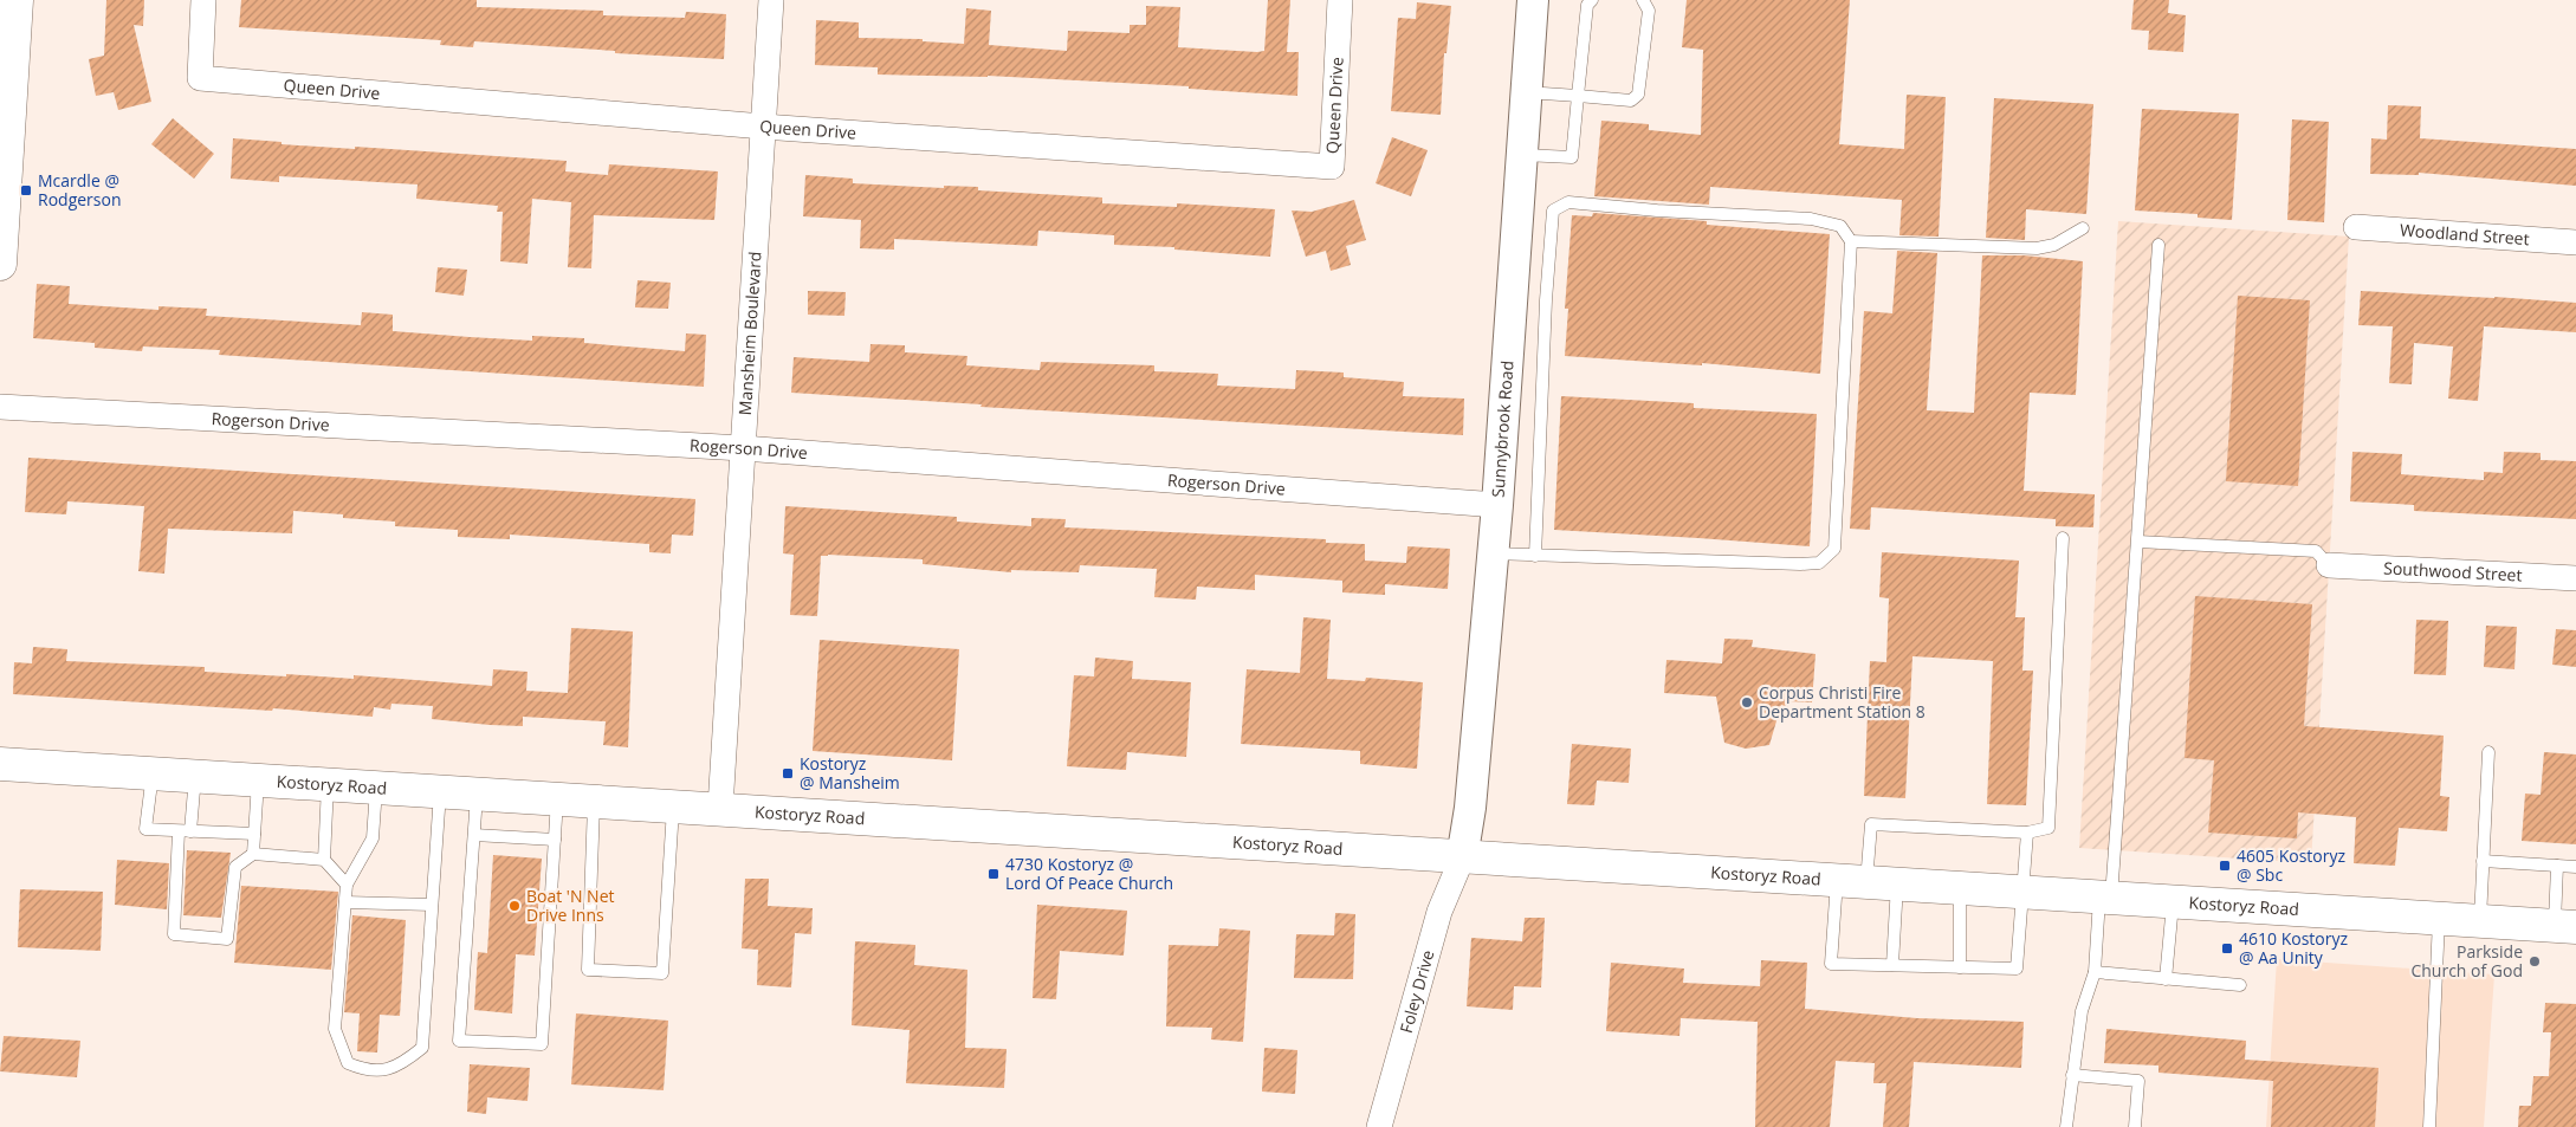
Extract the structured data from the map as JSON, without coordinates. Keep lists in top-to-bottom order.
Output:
{
  "streets": {
    "main road": ["Kostoryz Road"],
    "street": [
      "Queen Drive",
      "Woodland Street",
      "Mansheim Boulevard",
      "Rogerson Drive",
      "Sunnybrook Road",
      "Southwood Street",
      "Foley Drive"
    ]
  },
  "crossings": [
    ["Queen Drive", "Mansheim Boulevard"],
    ["Mansheim Boulevard", "Rogerson Drive"],
    ["Mansheim Boulevard", "Kostoryz Road"],
    ["Rogerson Drive", "Sunnybrook Road"],
    ["Sunnybrook Road", "Kostoryz Road"],
    ["Sunnybrook Road", "Foley Drive"],
    ["Kostoryz Road", "Foley Drive"]
  ],
  "places": {
    "transit": [
      "Mcardle @ Rodgerson",
      "Kostoryz @ Mansheim",
      "4605 Kostoryz @ Sbc",
      "4730 Kostoryz @ Lord Of Peace Church",
      "4610 Kostoryz @ Aa Unity"
    ],
    "other": ["Corpus Christi Fire Department Station 8", "Boat 'N Net Drive Inns", "Parkside Church of God"]
  }
}
